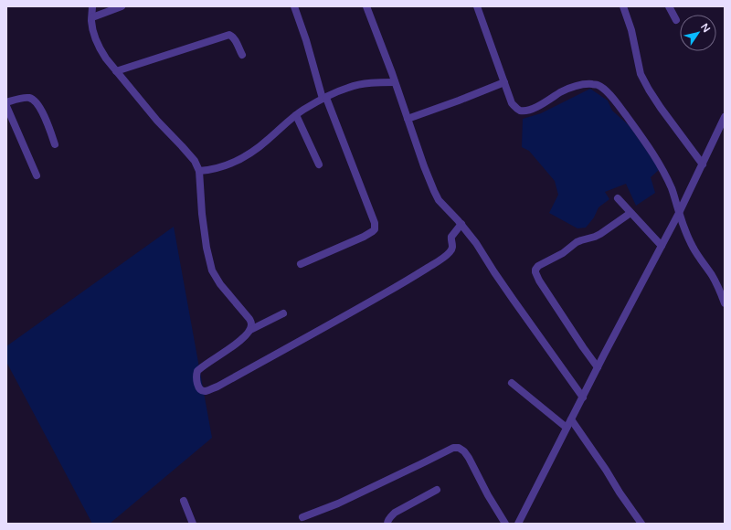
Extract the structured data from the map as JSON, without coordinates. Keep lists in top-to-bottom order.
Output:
{
  "north": "top right"
}
